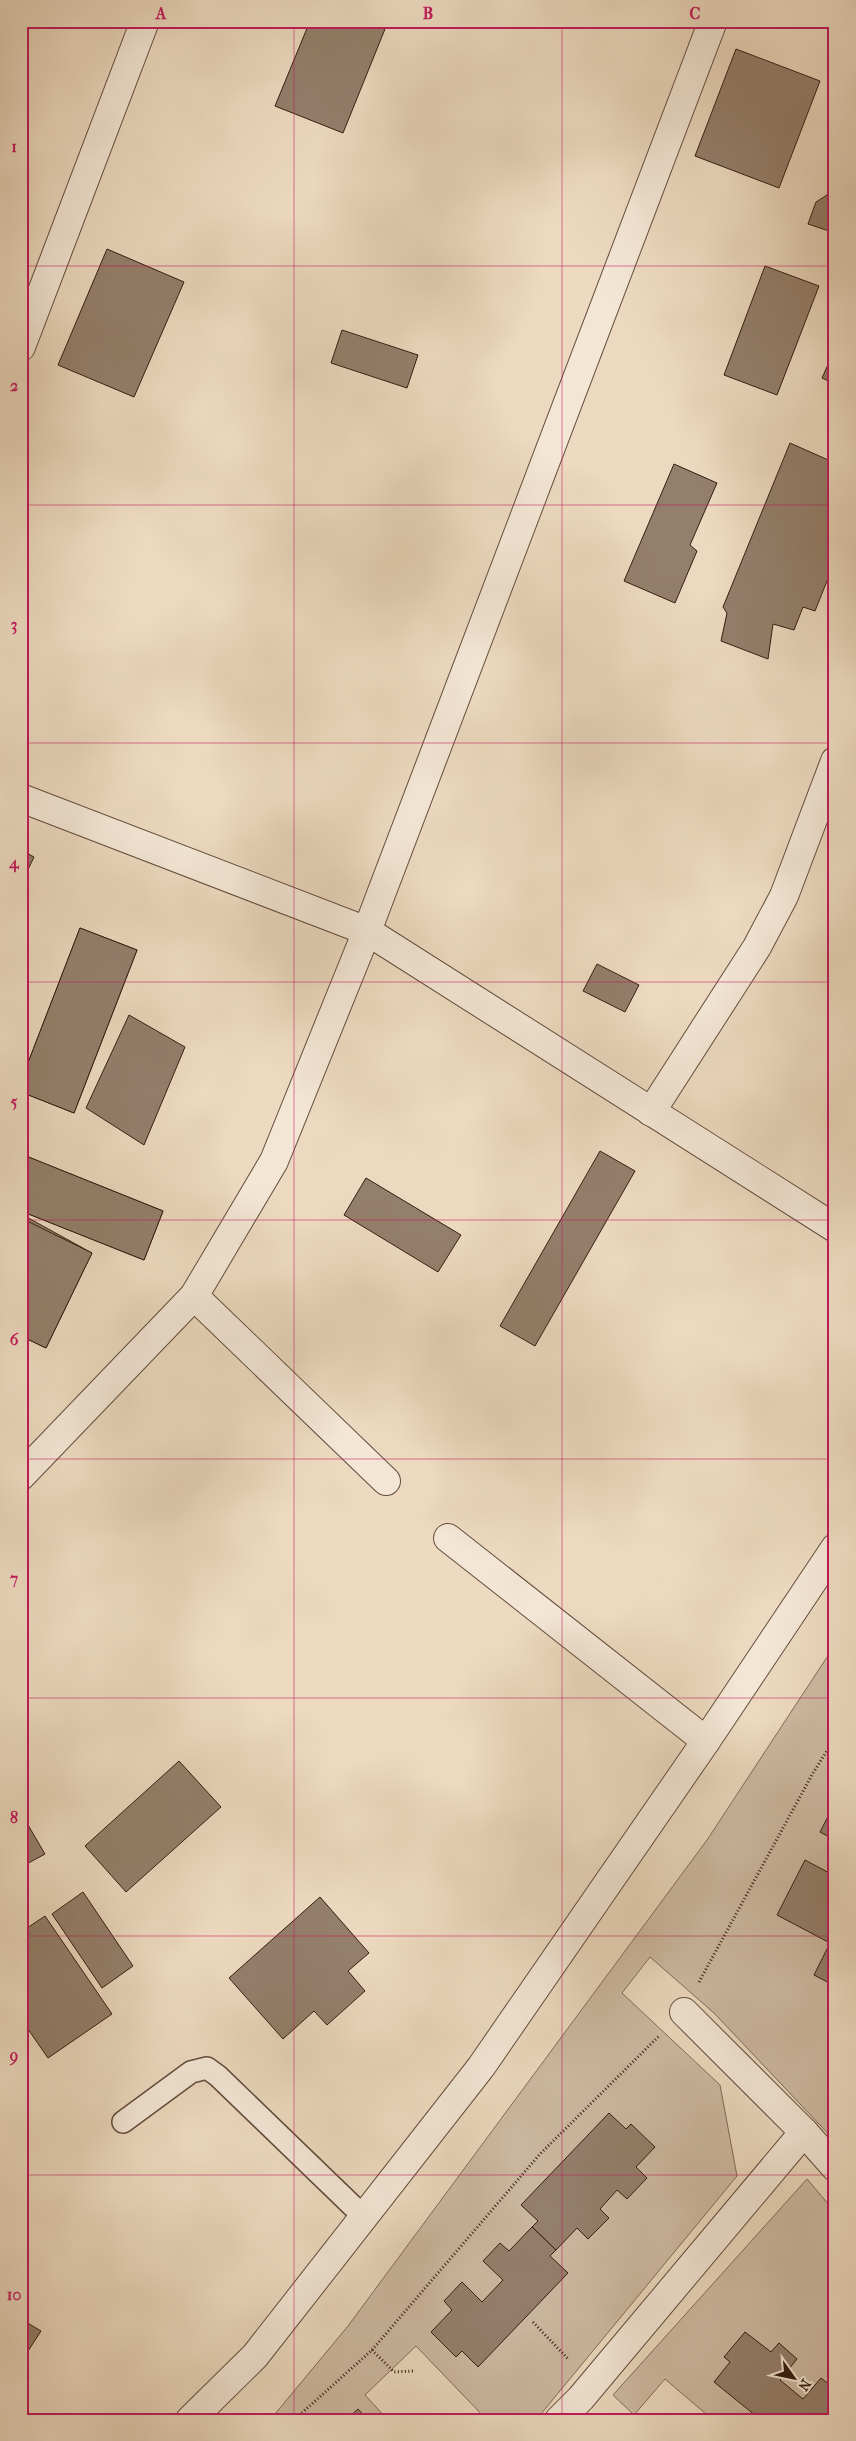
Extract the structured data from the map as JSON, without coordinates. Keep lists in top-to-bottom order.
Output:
{
  "north": "bottom right",
  "grid": {
    "columns": ["A", "B", "C"],
    "rows": [
      "1",
      "2",
      "3",
      "4",
      "5",
      "6",
      "7",
      "8",
      "9",
      "10"
    ]
  }
}
